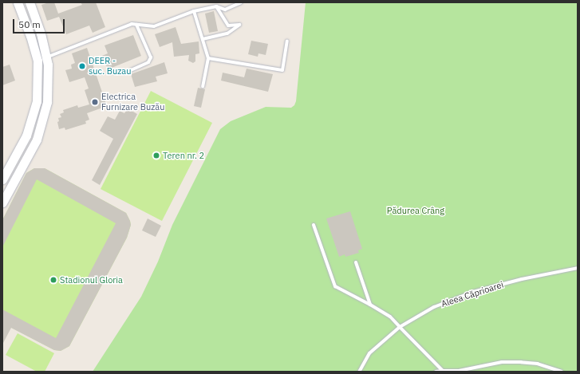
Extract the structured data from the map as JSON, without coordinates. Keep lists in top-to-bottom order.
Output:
{
  "streets": {
    "lane": ["Aleea Căprioarei"]
  },
  "parks": ["Pădurea Crâng"],
  "places": [
    "DEER - suc. Buzau",
    "Electrica Furnizare Buzău",
    "Teren nr. 2",
    "Stadionul Gloria"
  ],
  "scale_bar": "50 m"
}
